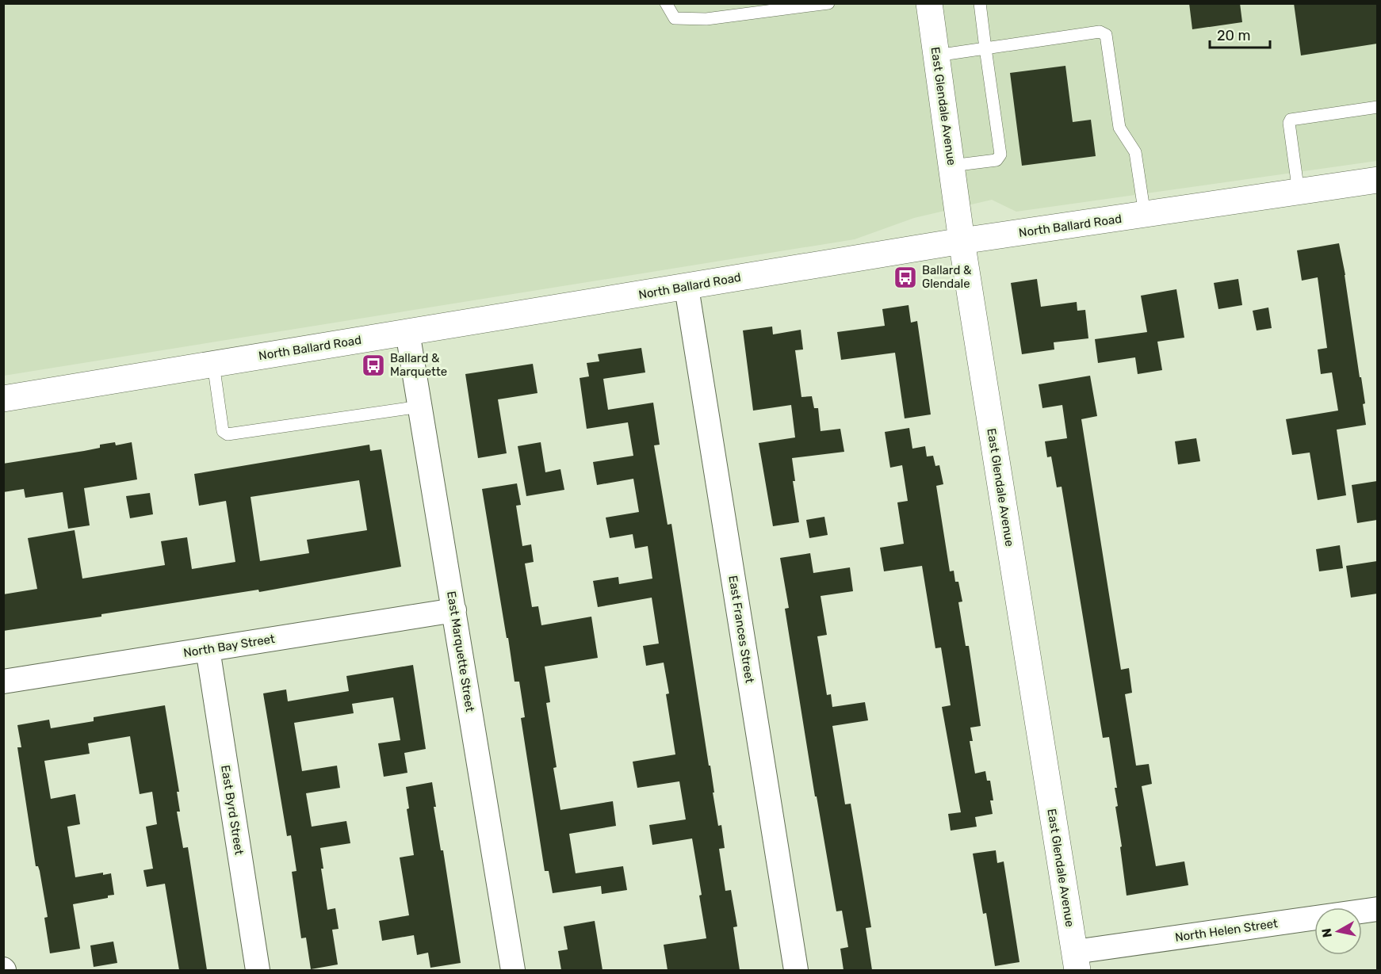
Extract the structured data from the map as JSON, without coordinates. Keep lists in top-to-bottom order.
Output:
{
  "streets": {
    "main road": ["East Glendale Avenue", "North Ballard Road"],
    "street": [
      "East Frances Street",
      "North Bay Street",
      "East Marquette Street",
      "East Byrd Street",
      "North Helen Street"
    ]
  },
  "crossings": [
    ["East Glendale Avenue", "North Ballard Road"],
    ["East Glendale Avenue", "North Helen Street"],
    ["North Ballard Road", "East Frances Street"],
    ["North Ballard Road", "East Marquette Street"],
    ["North Bay Street", "East Marquette Street"],
    ["North Bay Street", "East Byrd Street"]
  ],
  "places": {
    "bus stop": ["Ballard & Glendale", "Ballard & Marquette"]
  },
  "scale_bar": "20 m",
  "north": "left"
}
